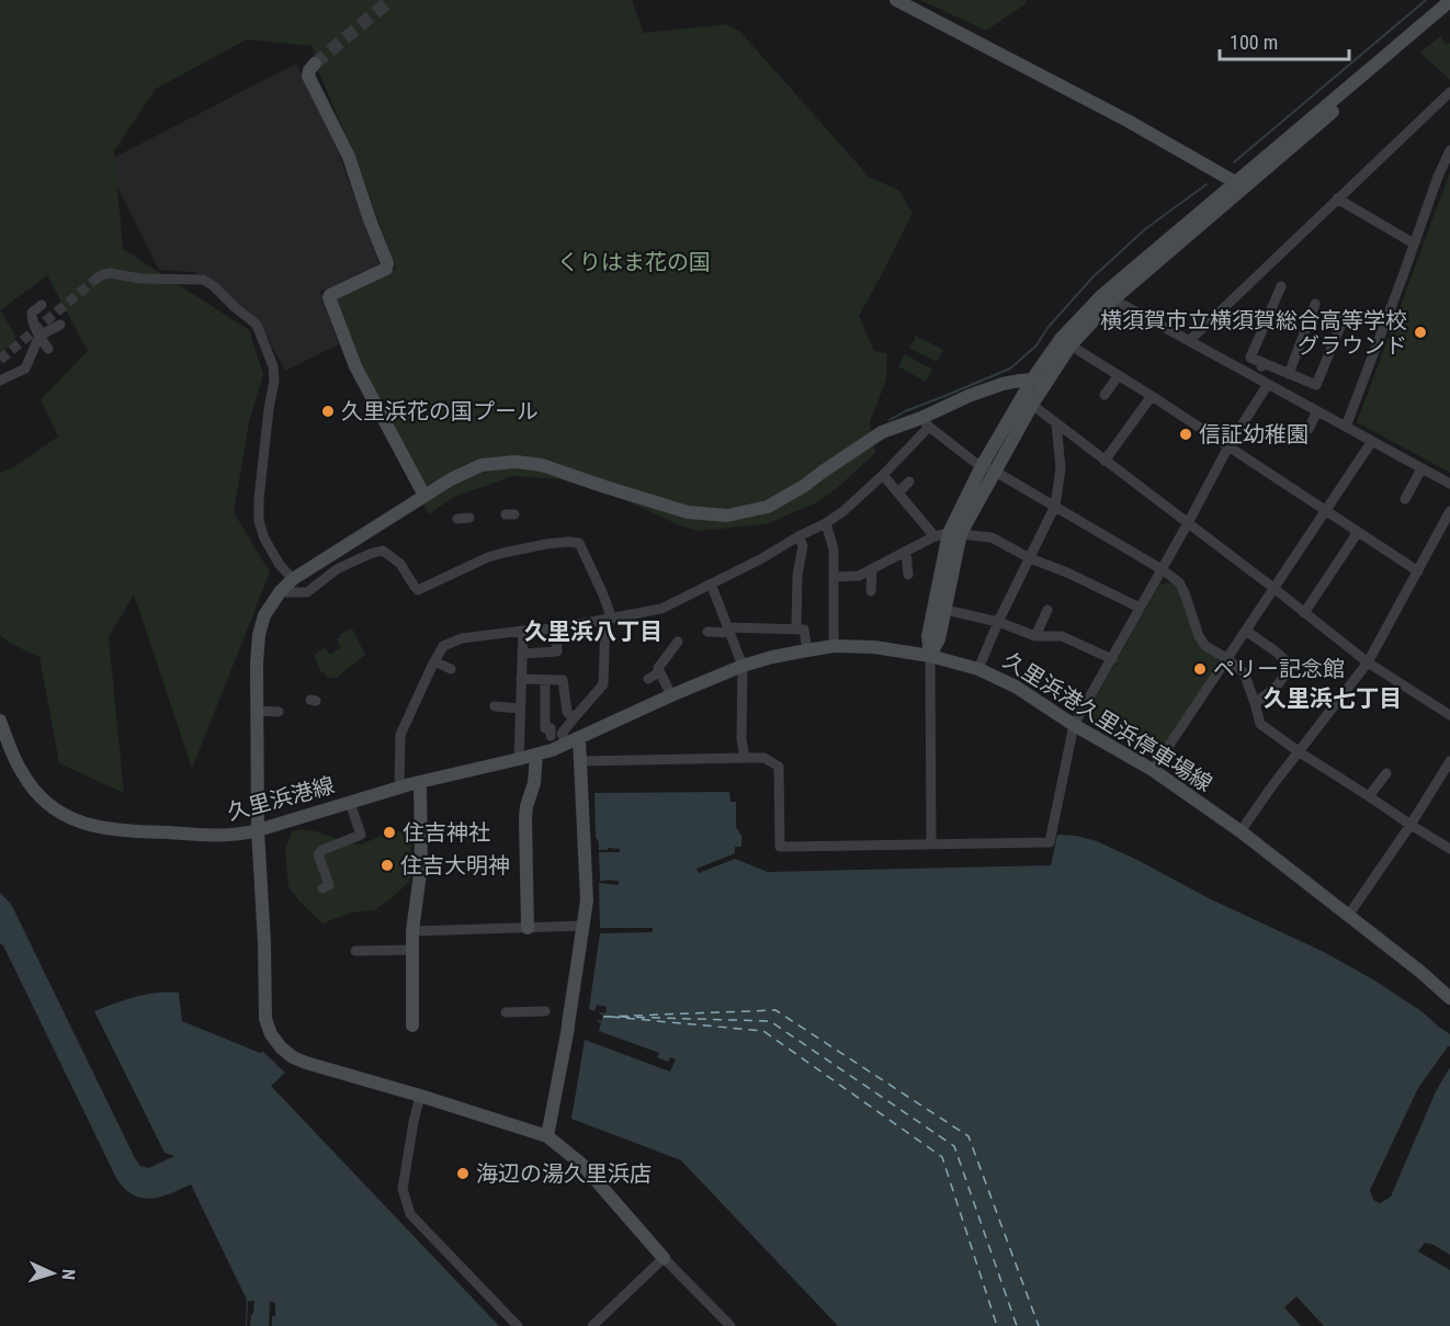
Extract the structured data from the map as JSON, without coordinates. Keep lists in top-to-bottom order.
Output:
{
  "streets": {
    "street": ["久里浜港久里浜停車場線", "久里浜港線"]
  },
  "crossings": [
    ["久里浜港久里浜停車場線", "久里浜港線"]
  ],
  "districts": ["久里浜八丁目", "久里浜七丁目"],
  "parks": ["くりはま花の国"],
  "places": [
    "横須賀市立横須賀総合高等学校 グラウンド",
    "久里浜花の国プール",
    "信証幼稚園",
    "ペリー記念館",
    "住吉神社",
    "住吉大明神",
    "海辺の湯久里浜店"
  ],
  "scale_bar": "100 m",
  "north": "right"
}
